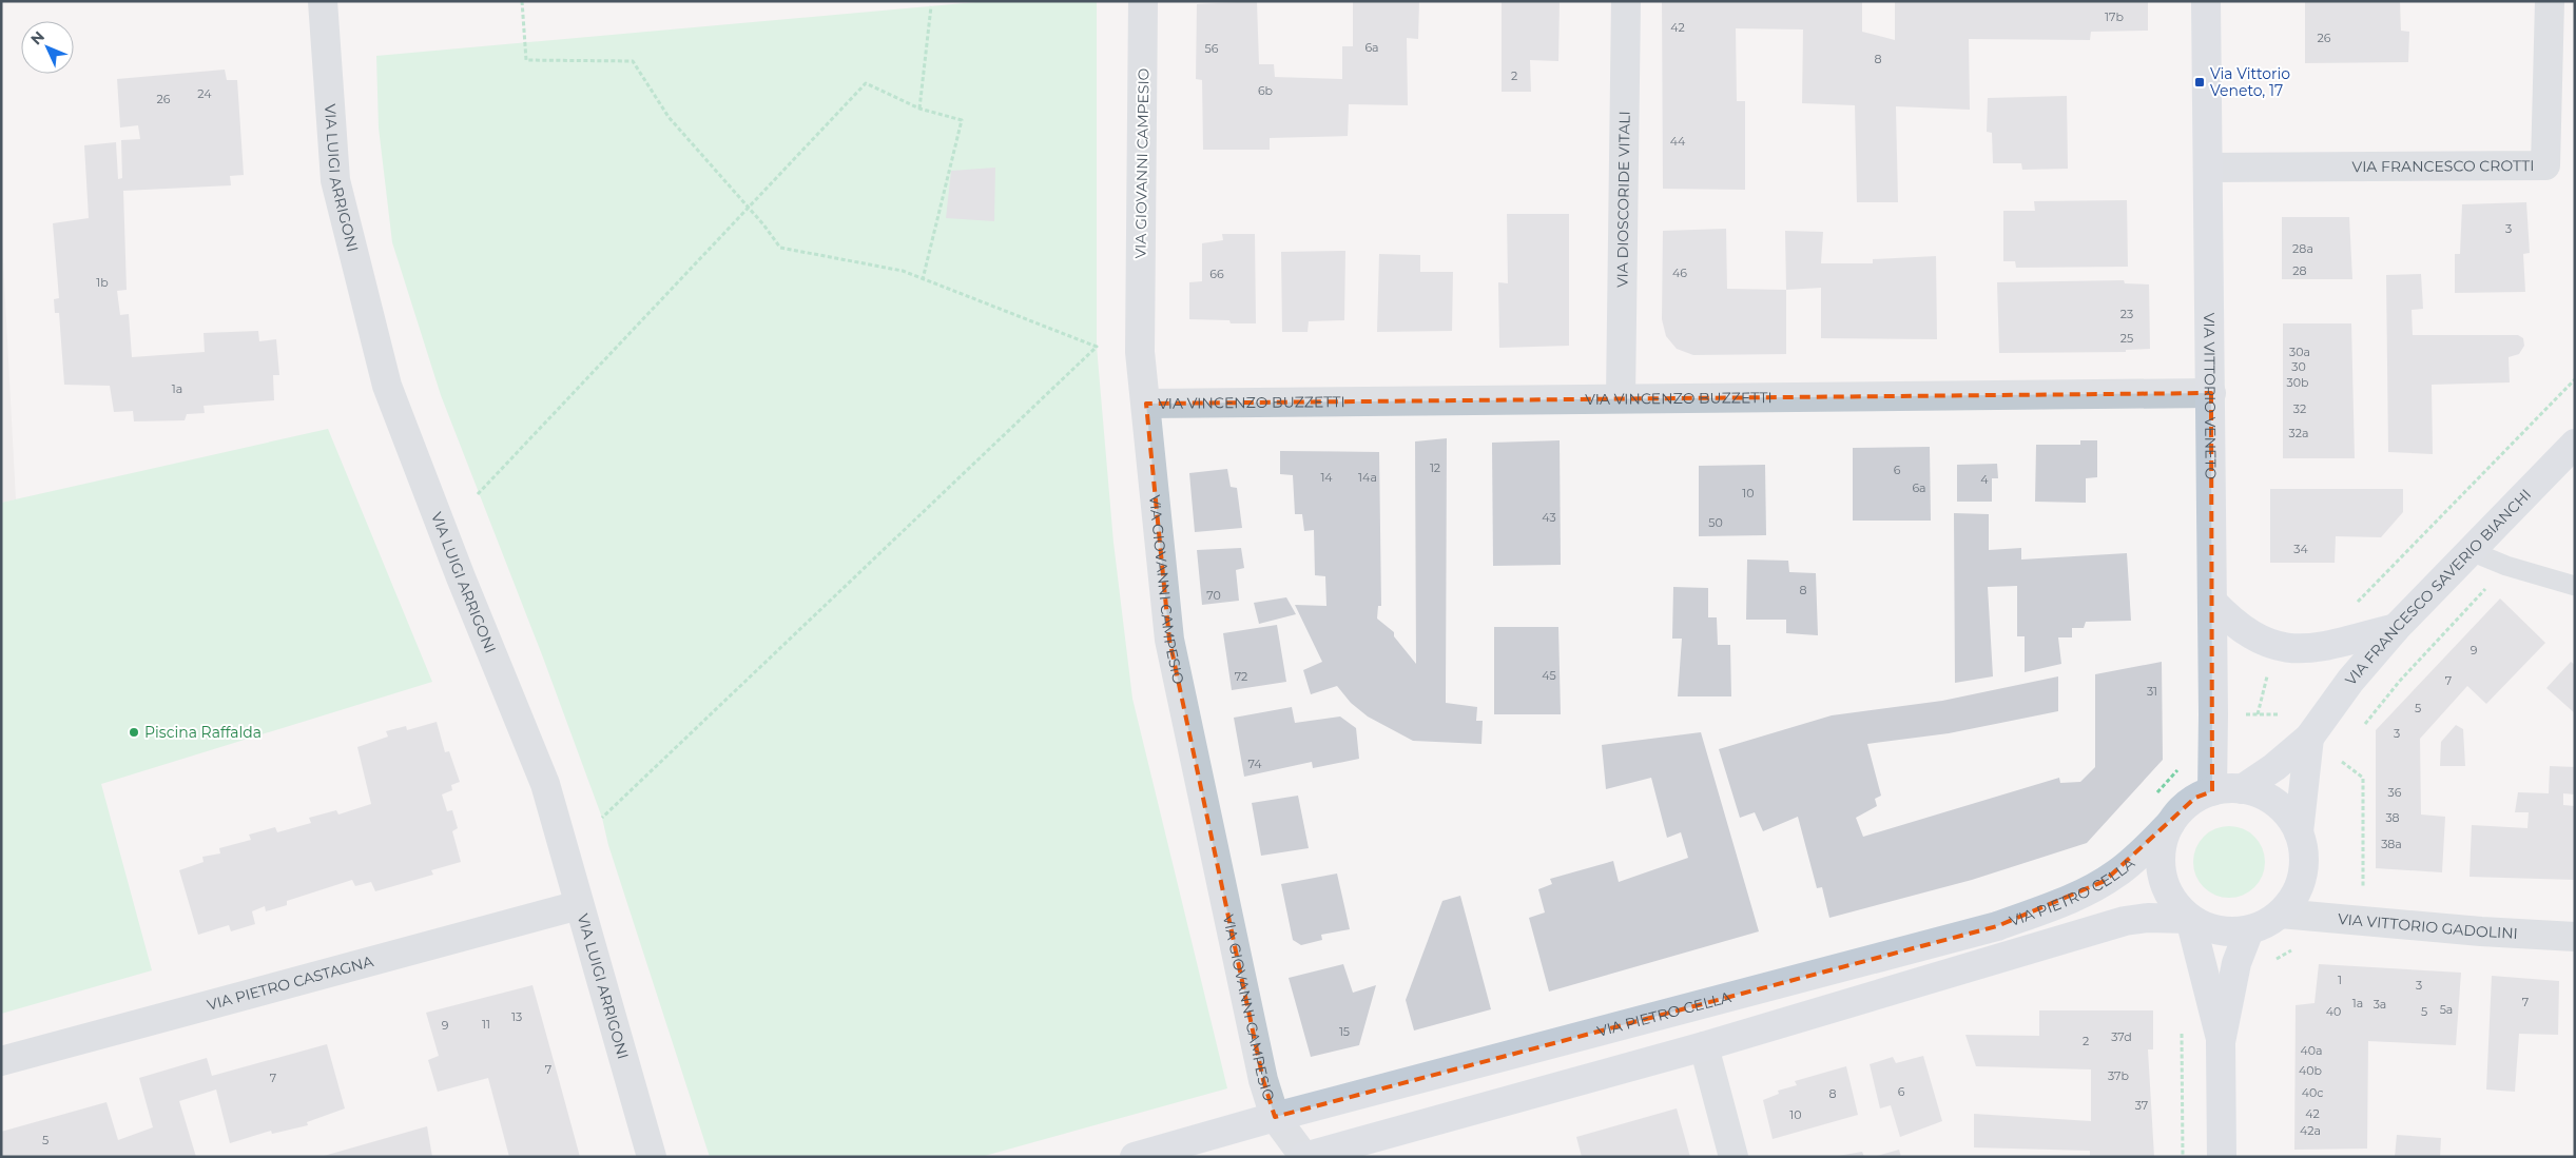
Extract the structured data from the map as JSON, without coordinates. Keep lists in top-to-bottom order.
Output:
{
  "streets": {
    "main road": ["VIA VITTORIO VENETO", "VIA FRANCESCO SAVERIO BIANCHI", "VIA PIETRO CELLA"],
    "street": [
      "VIA GIOVANNI CAMPESIO",
      "VIA FRANCESCO CROTTI",
      "VIA LUIGI ARRIGONI",
      "VIA DIOSCORIDE VITALI",
      "VIA VINCENZO BUZZETTI",
      "VIA VITTORIO GADOLINI",
      "VIA PIETRO CASTAGNA"
    ]
  },
  "crossings": [
    ["VIA GIOVANNI CAMPESIO", "VIA VINCENZO BUZZETTI"],
    ["VIA GIOVANNI CAMPESIO", "VIA PIETRO CELLA"],
    ["VIA FRANCESCO CROTTI", "VIA VITTORIO VENETO"],
    ["VIA LUIGI ARRIGONI", "VIA PIETRO CASTAGNA"],
    ["VIA DIOSCORIDE VITALI", "VIA VINCENZO BUZZETTI"],
    ["VIA VITTORIO VENETO", "VIA VINCENZO BUZZETTI"],
    ["VIA VITTORIO VENETO", "VIA FRANCESCO SAVERIO BIANCHI"],
    ["VIA VITTORIO VENETO", "VIA PIETRO CELLA"],
    ["VIA VITTORIO VENETO", "VIA VITTORIO GADOLINI"],
    ["VIA FRANCESCO SAVERIO BIANCHI", "VIA PIETRO CELLA"],
    ["VIA FRANCESCO SAVERIO BIANCHI", "VIA VITTORIO GADOLINI"],
    ["VIA PIETRO CELLA", "VIA VITTORIO GADOLINI"]
  ],
  "places": {
    "transit": ["Via Vittorio Veneto, 17"],
    "other": ["Piscina Raffalda"]
  },
  "house_numbers": [
    "17b",
    "42",
    "26",
    "6a",
    "56",
    "8",
    "2",
    "6b",
    "24",
    "26",
    "44",
    "3",
    "28a",
    "28",
    "46",
    "66",
    "1b",
    "23",
    "25",
    "30a",
    "30",
    "30b",
    "1a",
    "32",
    "32a",
    "12",
    "6",
    "14",
    "14a",
    "4",
    "6a",
    "10",
    "43",
    "50",
    "34",
    "8",
    "70",
    "9",
    "45",
    "72",
    "7",
    "31",
    "5",
    "3",
    "74",
    "36",
    "38",
    "38a",
    "1",
    "3",
    "7",
    "1a",
    "3a",
    "5a",
    "40",
    "5",
    "13",
    "11",
    "9",
    "15",
    "37d",
    "2",
    "40a",
    "7",
    "40b",
    "37b",
    "7",
    "6",
    "40c",
    "8",
    "37",
    "42",
    "10",
    "42a",
    "5"
  ],
  "north": "top left"
}
